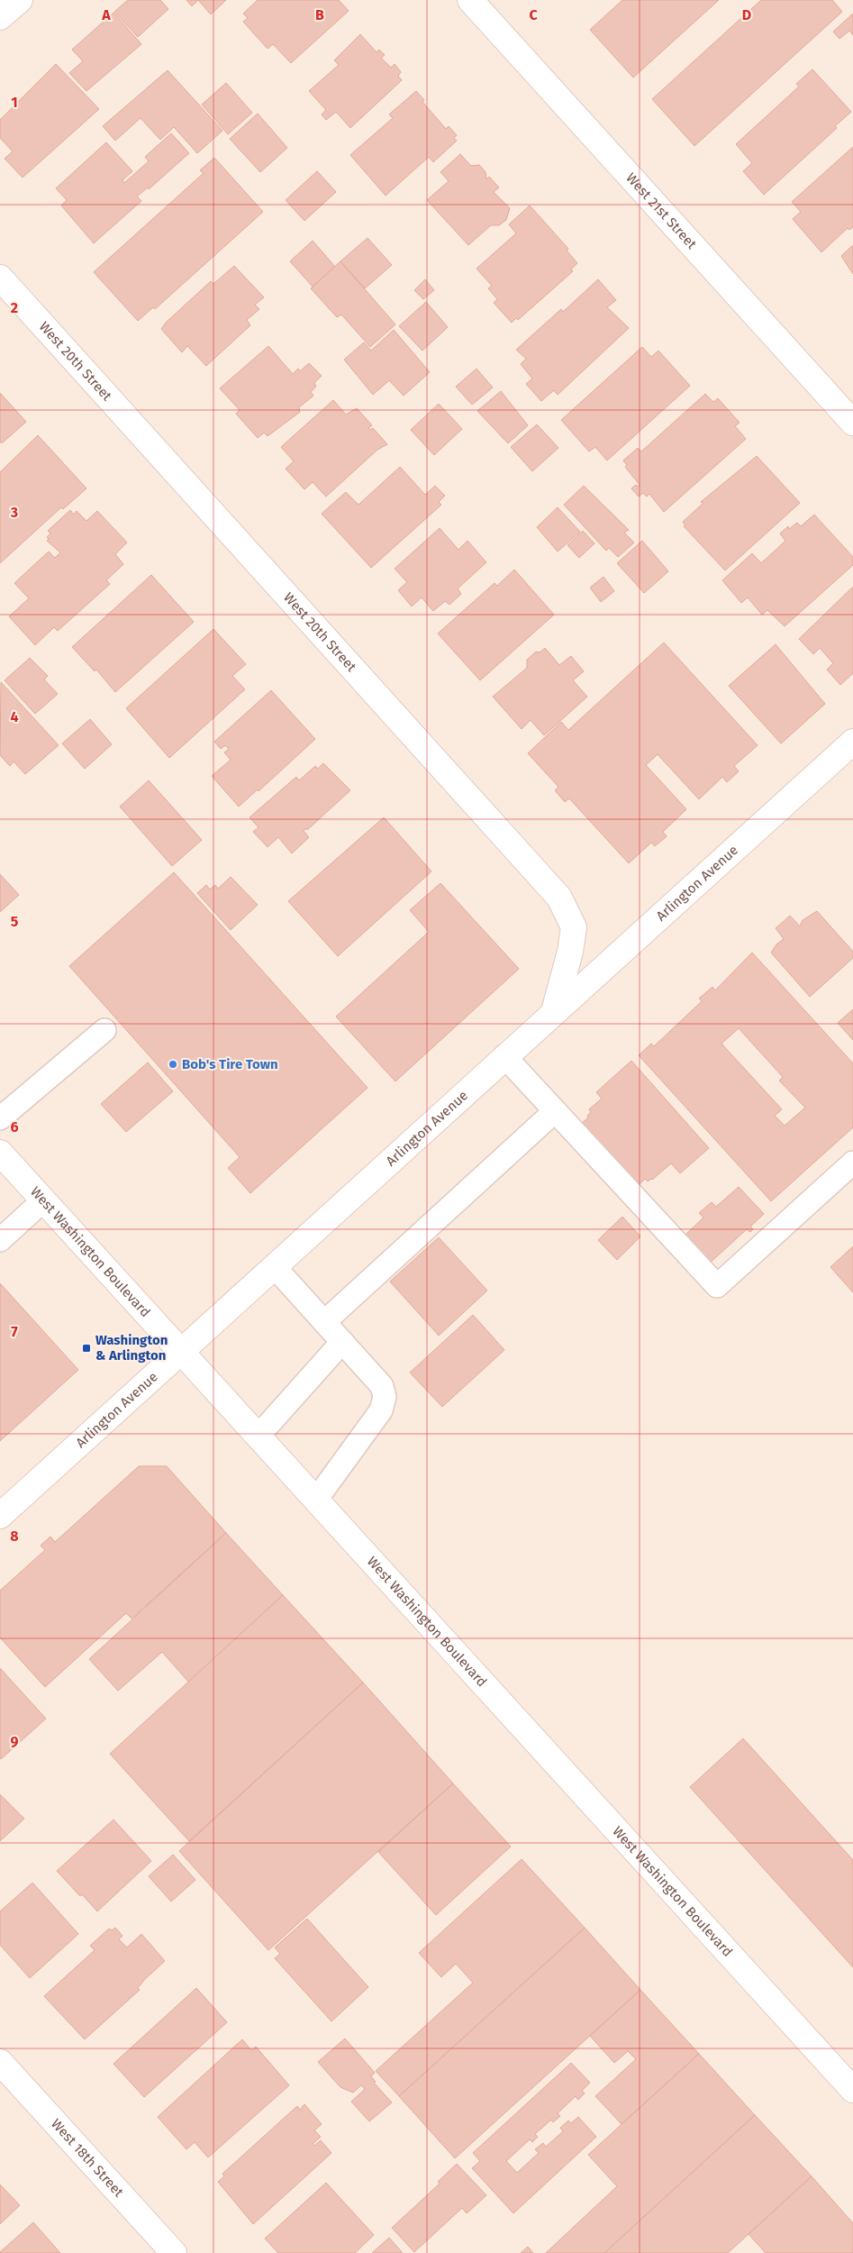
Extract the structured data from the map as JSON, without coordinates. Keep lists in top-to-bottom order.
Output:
{
  "streets": {
    "main road": [
      "West 21st Street",
      "West 20th Street",
      "Arlington Avenue",
      "West Washington Boulevard",
      "West 18th Street"
    ]
  },
  "crossings": [
    ["West 20th Street", "Arlington Avenue"],
    ["Arlington Avenue", "West Washington Boulevard"]
  ],
  "places": {
    "other": ["Bob's Tire Town"],
    "transit": ["Washington & Arlington"]
  },
  "grid": {
    "columns": [
      "A",
      "B",
      "C",
      "D"
    ],
    "rows": [
      "1",
      "2",
      "3",
      "4",
      "5",
      "6",
      "7",
      "8",
      "9"
    ]
  }
}
